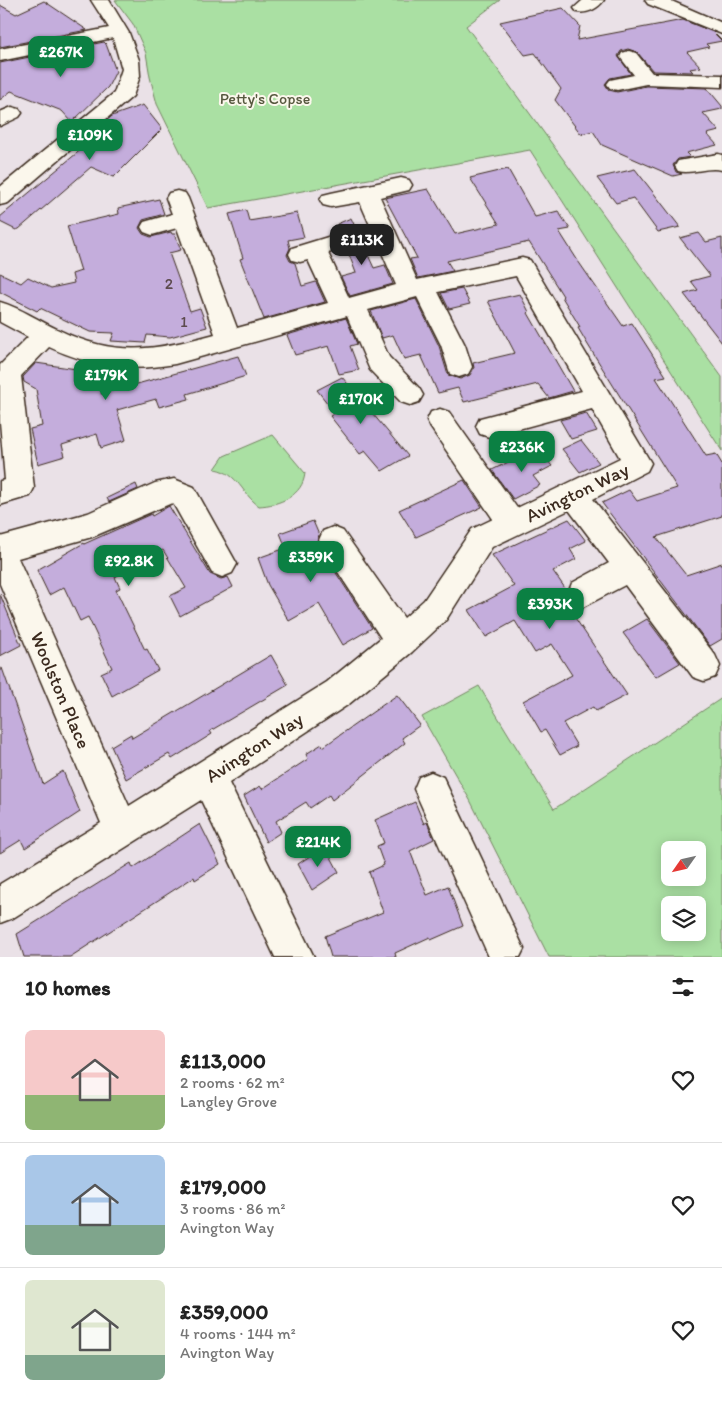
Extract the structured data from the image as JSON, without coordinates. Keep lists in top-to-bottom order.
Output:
{
  "streets": {
    "street": ["Avington Way", "Woolston Place"]
  },
  "crossings": [
    ["Avington Way", "Woolston Place"]
  ],
  "parks": ["Petty's Copse"],
  "house_numbers": ["2", "1"],
  "north": "bottom left",
  "page": {
    "price": [
      "£267K",
      "£109K",
      "£113K",
      "£179K",
      "£170K",
      "£236K",
      "£359K",
      "£92.8K",
      "£393K",
      "£214K"
    ],
    "heading": "10 homes",
    "list": [
      {
        "name": "£113,000",
        "note": "2 rooms · 62 m² · Langley Grove"
      },
      {
        "name": "£179,000",
        "note": "3 rooms · 86 m² · Avington Way"
      },
      {
        "name": "£359,000",
        "note": "4 rooms · 144 m² · Avington Way"
      }
    ]
  }
}
